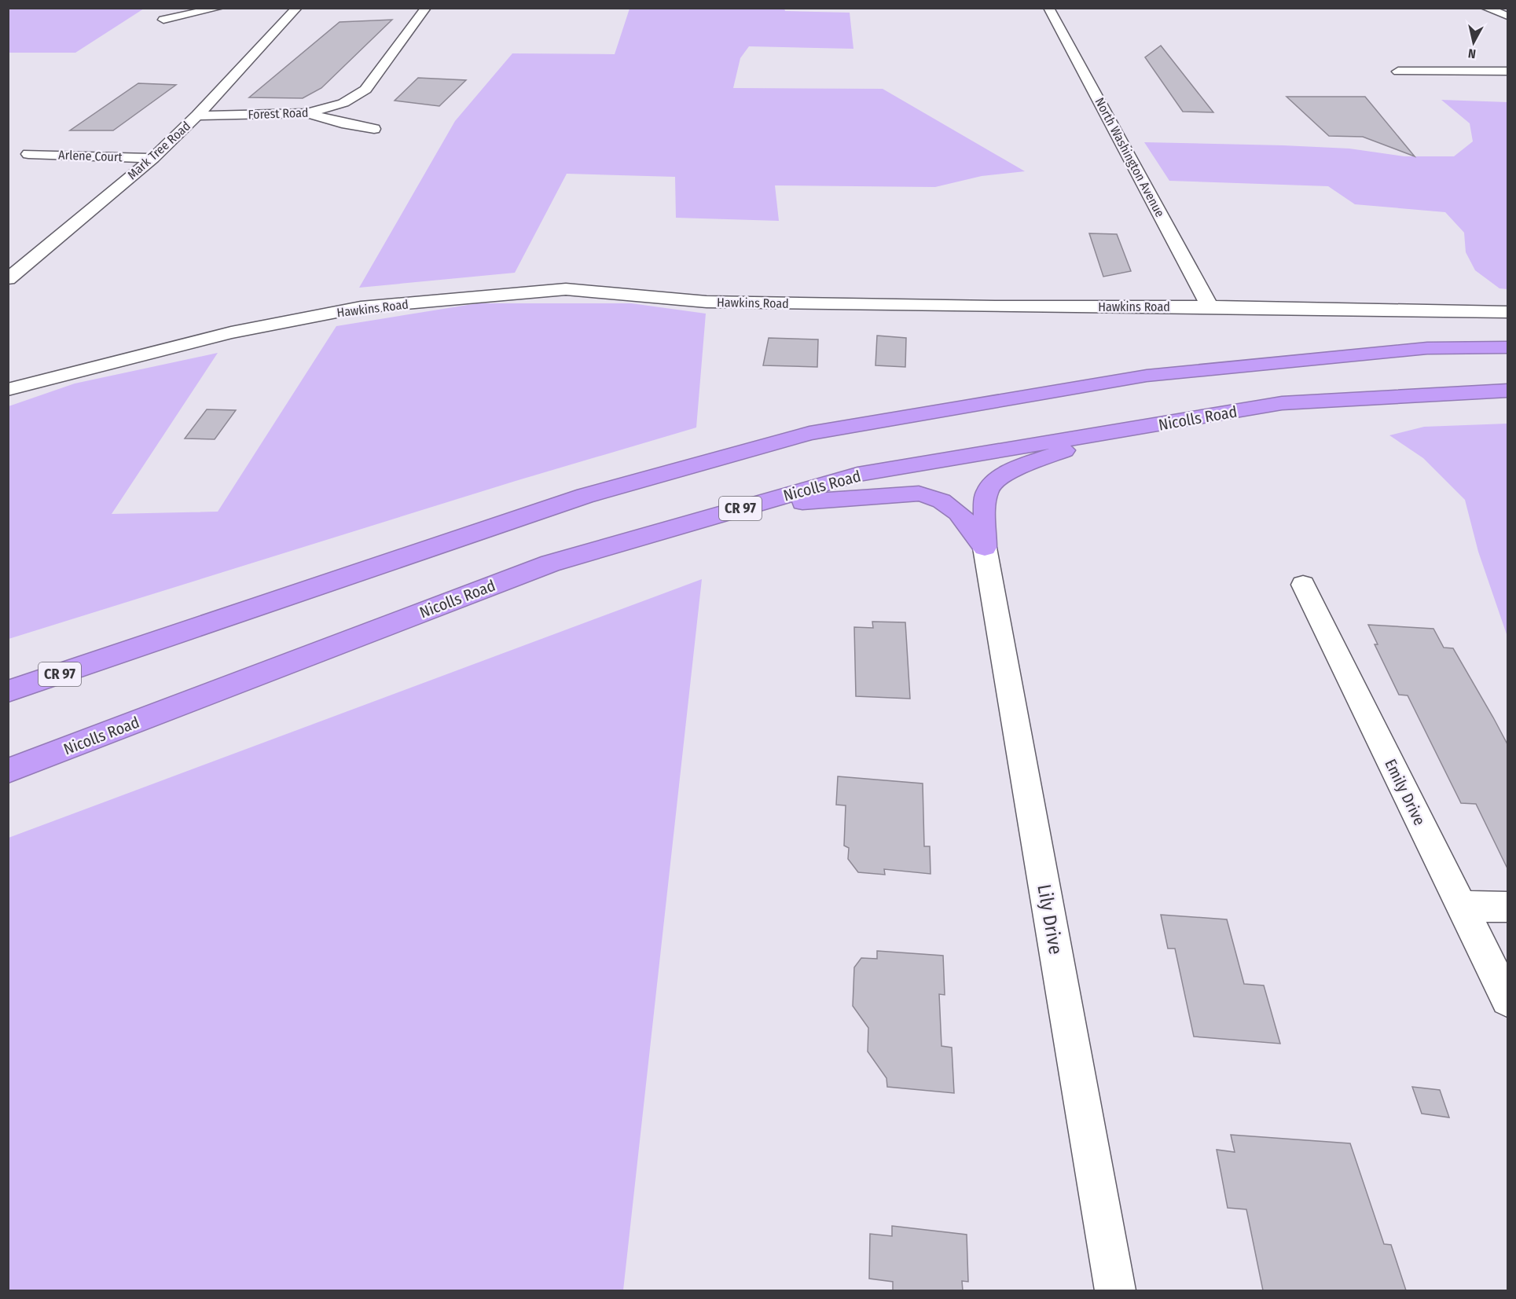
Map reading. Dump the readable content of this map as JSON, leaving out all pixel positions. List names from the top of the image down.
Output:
{
  "streets": {
    "highway": ["Nicolls Road", "CR 97"],
    "street": [
      "Forest Road",
      "Mark Tree Road",
      "Arlene Court",
      "North Washington Avenue",
      "Hawkins Road",
      "Emily Drive",
      "Lily Drive"
    ]
  },
  "crossings": [
    ["Forest Road", "Mark Tree Road"],
    ["Mark Tree Road", "Arlene Court"],
    ["North Washington Avenue", "Hawkins Road"]
  ],
  "north": "bottom"
}
